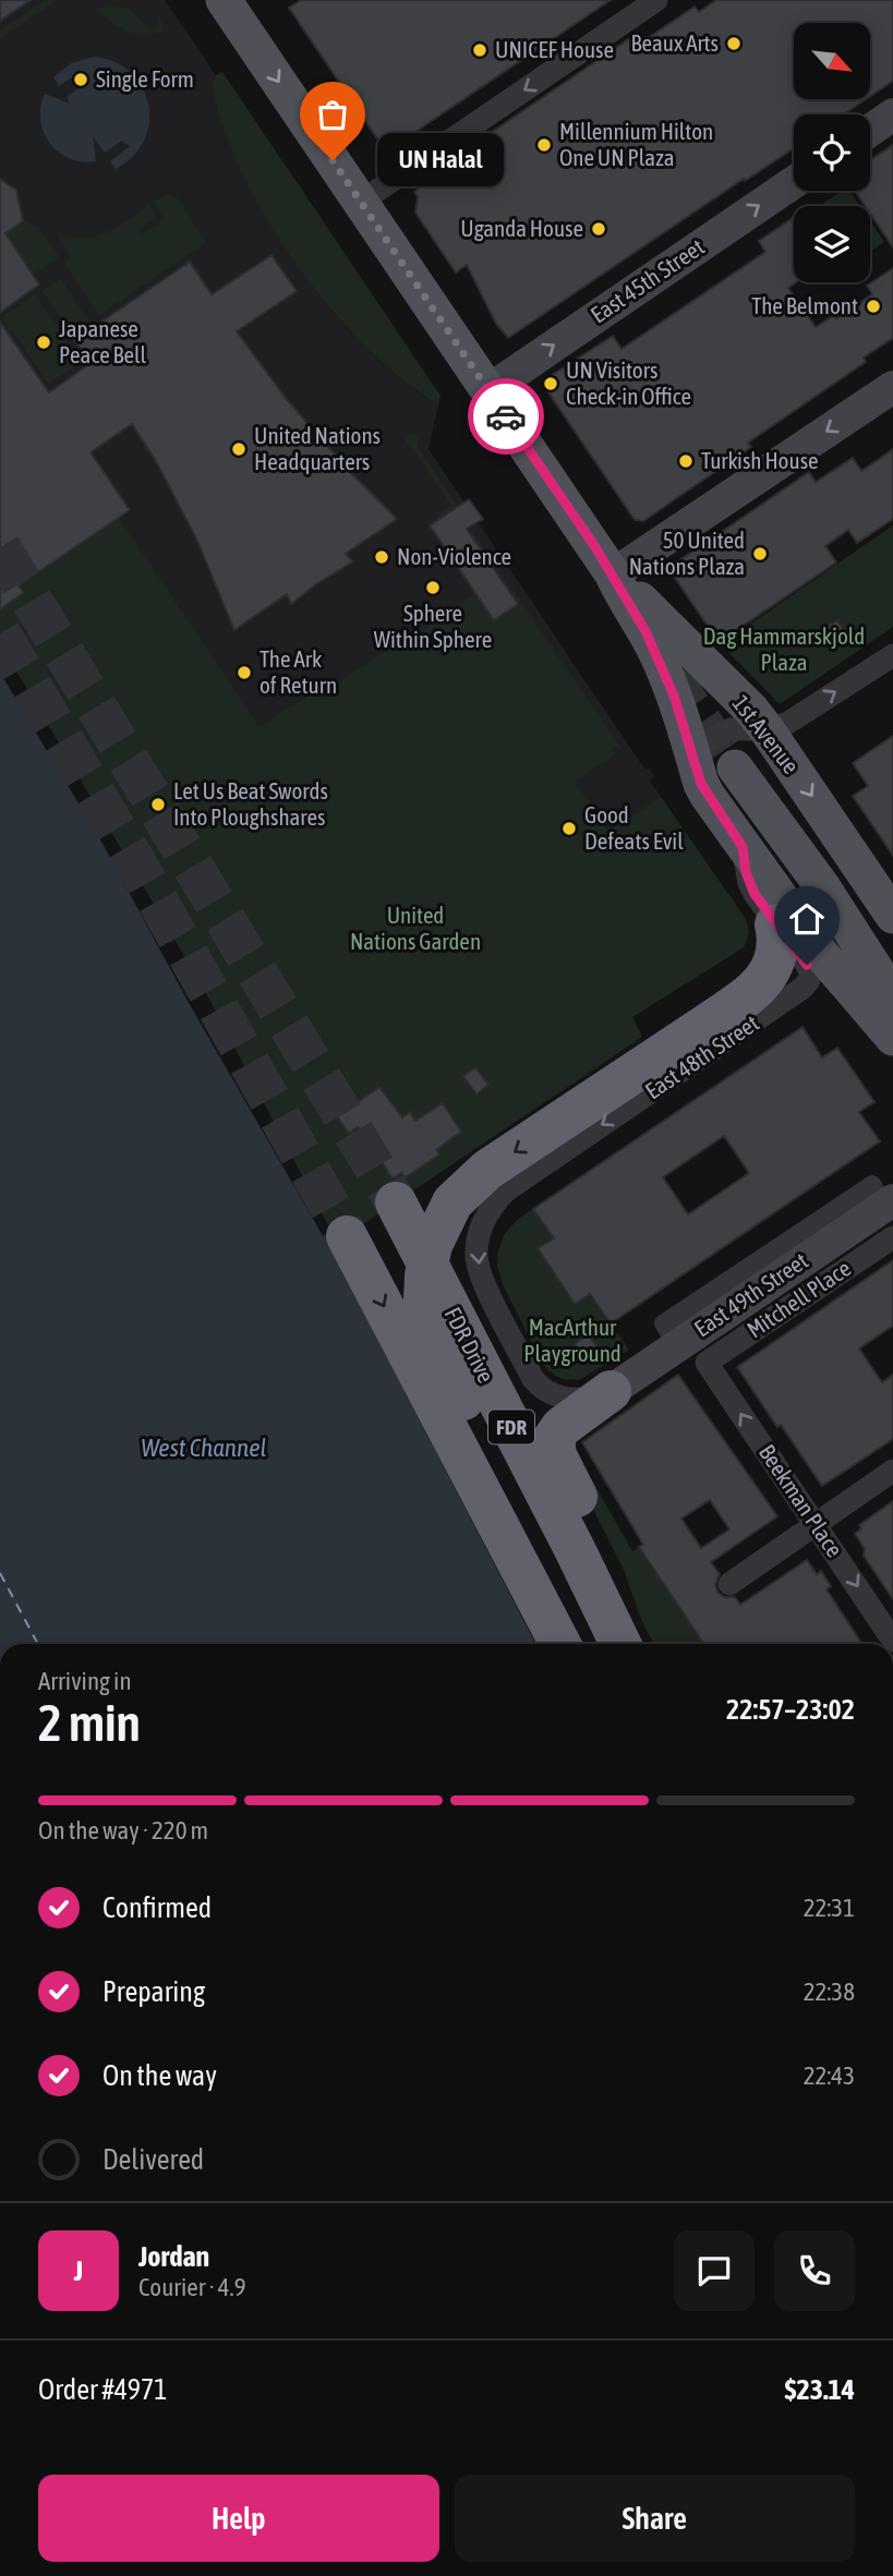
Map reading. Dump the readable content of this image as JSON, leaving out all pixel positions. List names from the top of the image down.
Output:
{
  "streets": {
    "highway": ["FDR Drive", "FDR"],
    "main road": ["East 45th Street", "1st Avenue", "East 49th Street"],
    "street": ["East 48th Street", "Mitchell Place", "Beekman Place"]
  },
  "crossings": [
    ["East 45th Street", "1st Avenue"],
    ["1st Avenue", "East 48th Street"],
    ["East 48th Street", "East 49th Street"],
    ["Mitchell Place", "Beekman Place"]
  ],
  "water": ["West Channel"],
  "parks": ["Dag Hammarskjold Plaza", "United Nations Garden", "MacArthur Playground"],
  "places": [
    "Beaux Arts",
    "UNICEF House",
    "Single Form",
    "Millennium Hilton One UN Plaza",
    "UN Halal",
    "Uganda House",
    "The Belmont",
    "Japanese Peace Bell",
    "UN Visitors Check-in Office",
    "United Nations Headquarters",
    "Turkish House",
    "50 United Nations Plaza",
    "Non-Violence",
    "Sphere Within Sphere",
    "The Ark of Return",
    "Let Us Beat Swords Into Ploughshares",
    "Good Defeats Evil"
  ],
  "north": "bottom right",
  "page": {
    "bubble": "UN Halal",
    "heading": ["2 min", "Arriving in", "22:57–23:02"],
    "panel": [
      "Jordan",
      "Courier · 4.9",
      "Order #4971",
      "$23.14"
    ],
    "bar": "On the way · 220 m",
    "list": [
      ["Confirmed", "22:31"],
      ["Preparing", "22:38"],
      ["On the way", "22:43"],
      "Delivered"
    ],
    "round": "J",
    "buttons": ["Help", "Share"]
  }
}
